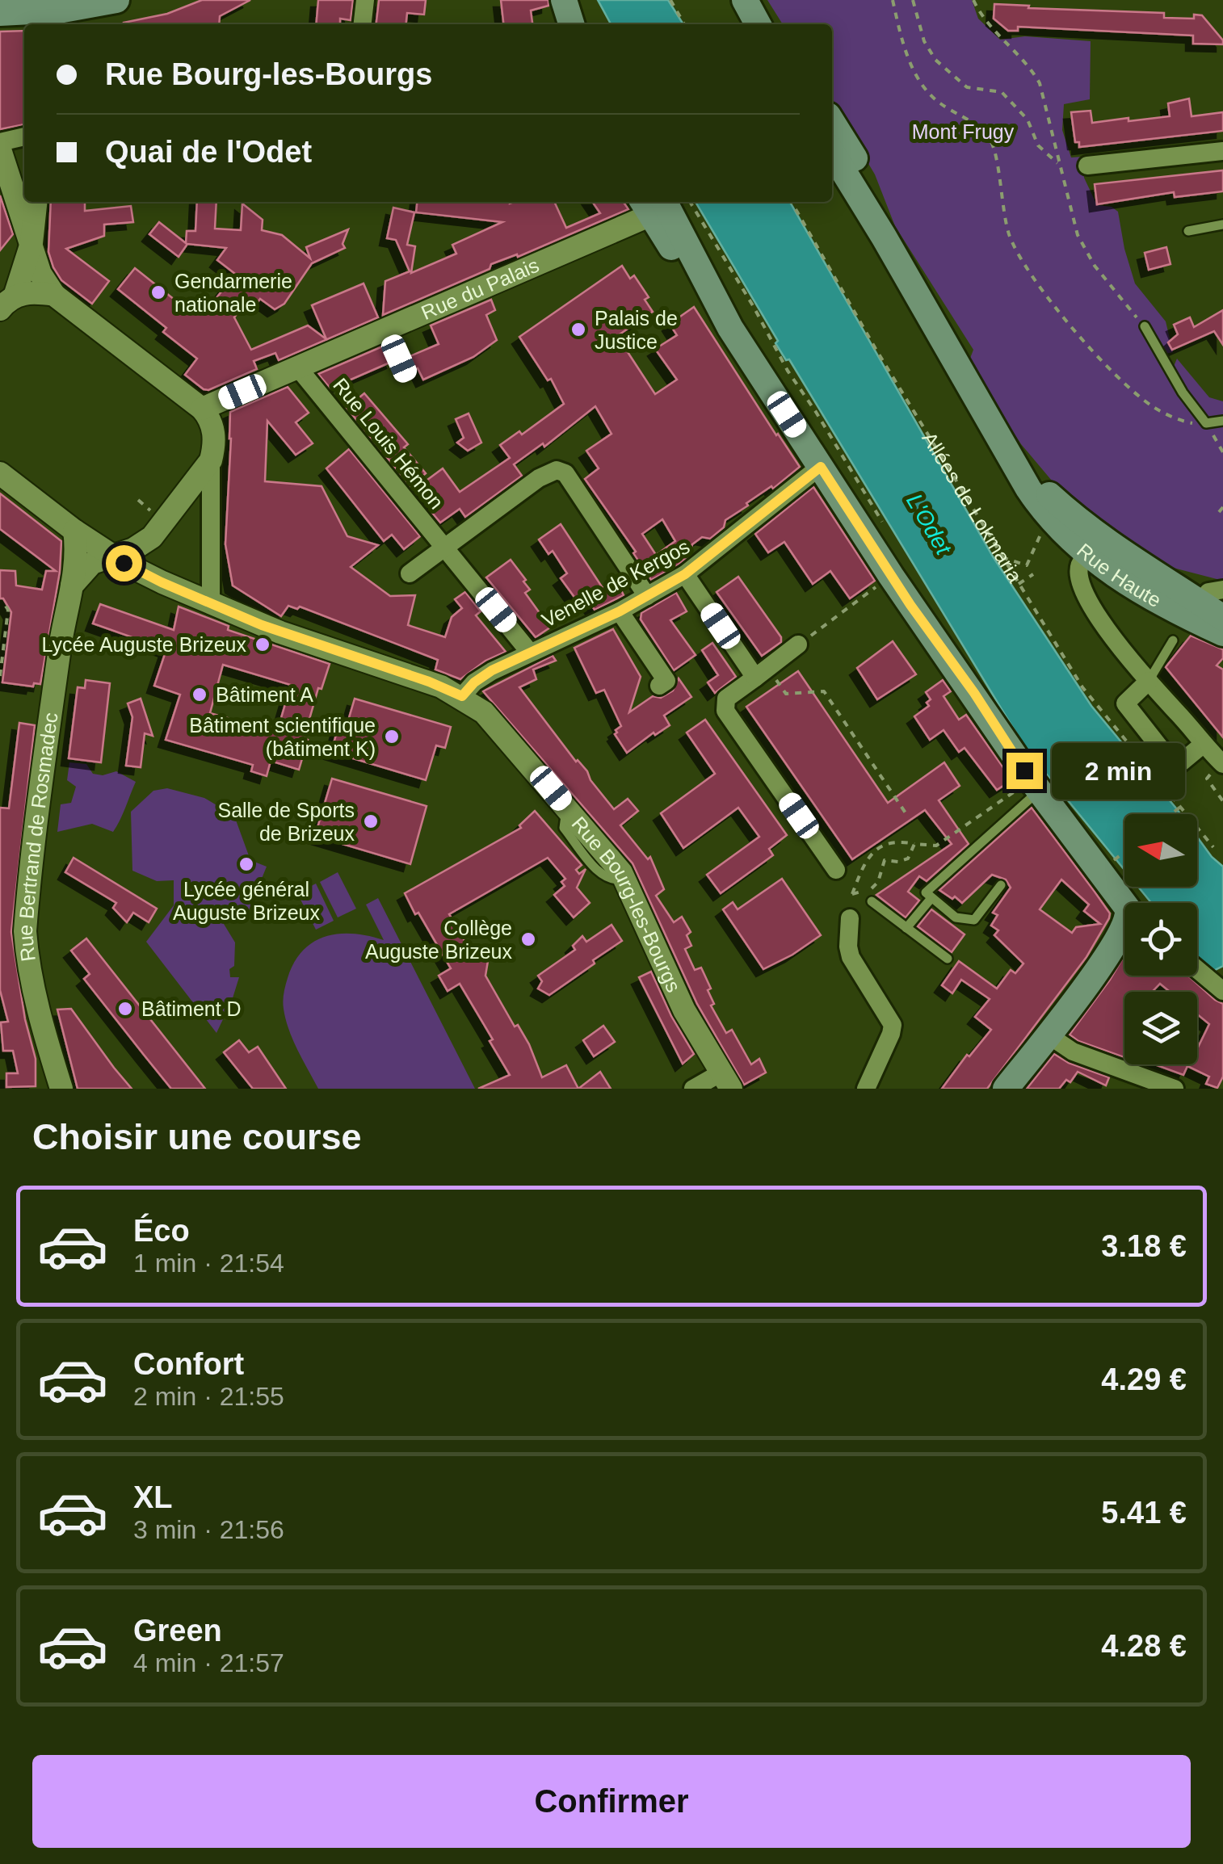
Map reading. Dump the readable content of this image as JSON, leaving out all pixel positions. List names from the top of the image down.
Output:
{
  "streets": {
    "main road": ["Rue Haute"],
    "street": [
      "Rue du Palais",
      "Rue Louis Hémon",
      "Venelle de Kergos",
      "Rue Bertrand de Rosmadec",
      "Rue Bourg-les-Bourgs"
    ],
    "path": ["Allées de Lokmaria"]
  },
  "crossings": [
    ["Rue du Palais", "Rue Louis Hémon"],
    ["Rue Louis Hémon", "Venelle de Kergos"],
    ["Venelle de Kergos", "Rue Bourg-les-Bourgs"],
    ["Rue Bertrand de Rosmadec", "Rue Bourg-les-Bourgs"]
  ],
  "water": ["L'Odet"],
  "parks": ["Mont Frugy"],
  "places": [
    "Gendarmerie nationale",
    "Palais de Justice",
    "Lycée Auguste Brizeux",
    "Bâtiment A",
    "Bâtiment scientifique (bâtiment K)",
    "Salle de Sports de Brizeux",
    "Lycée général Auguste Brizeux",
    "Collège Auguste Brizeux",
    "Bâtiment D"
  ],
  "north": "left",
  "page": {
    "banner": ["Rue Bourg-les-Bourgs", "Quai de l'Odet"],
    "bubble": "2 min",
    "heading": "Choisir une course",
    "list": [
      {
        "name": "Éco",
        "note": "1 min · 21:54",
        "value": "3.18 €"
      },
      {
        "name": "Confort",
        "note": "2 min · 21:55",
        "value": "4.29 €"
      },
      {
        "name": "XL",
        "note": "3 min · 21:56",
        "value": "5.41 €"
      },
      {
        "name": "Green",
        "note": "4 min · 21:57",
        "value": "4.28 €"
      }
    ],
    "buttons": "Confirmer"
  }
}
